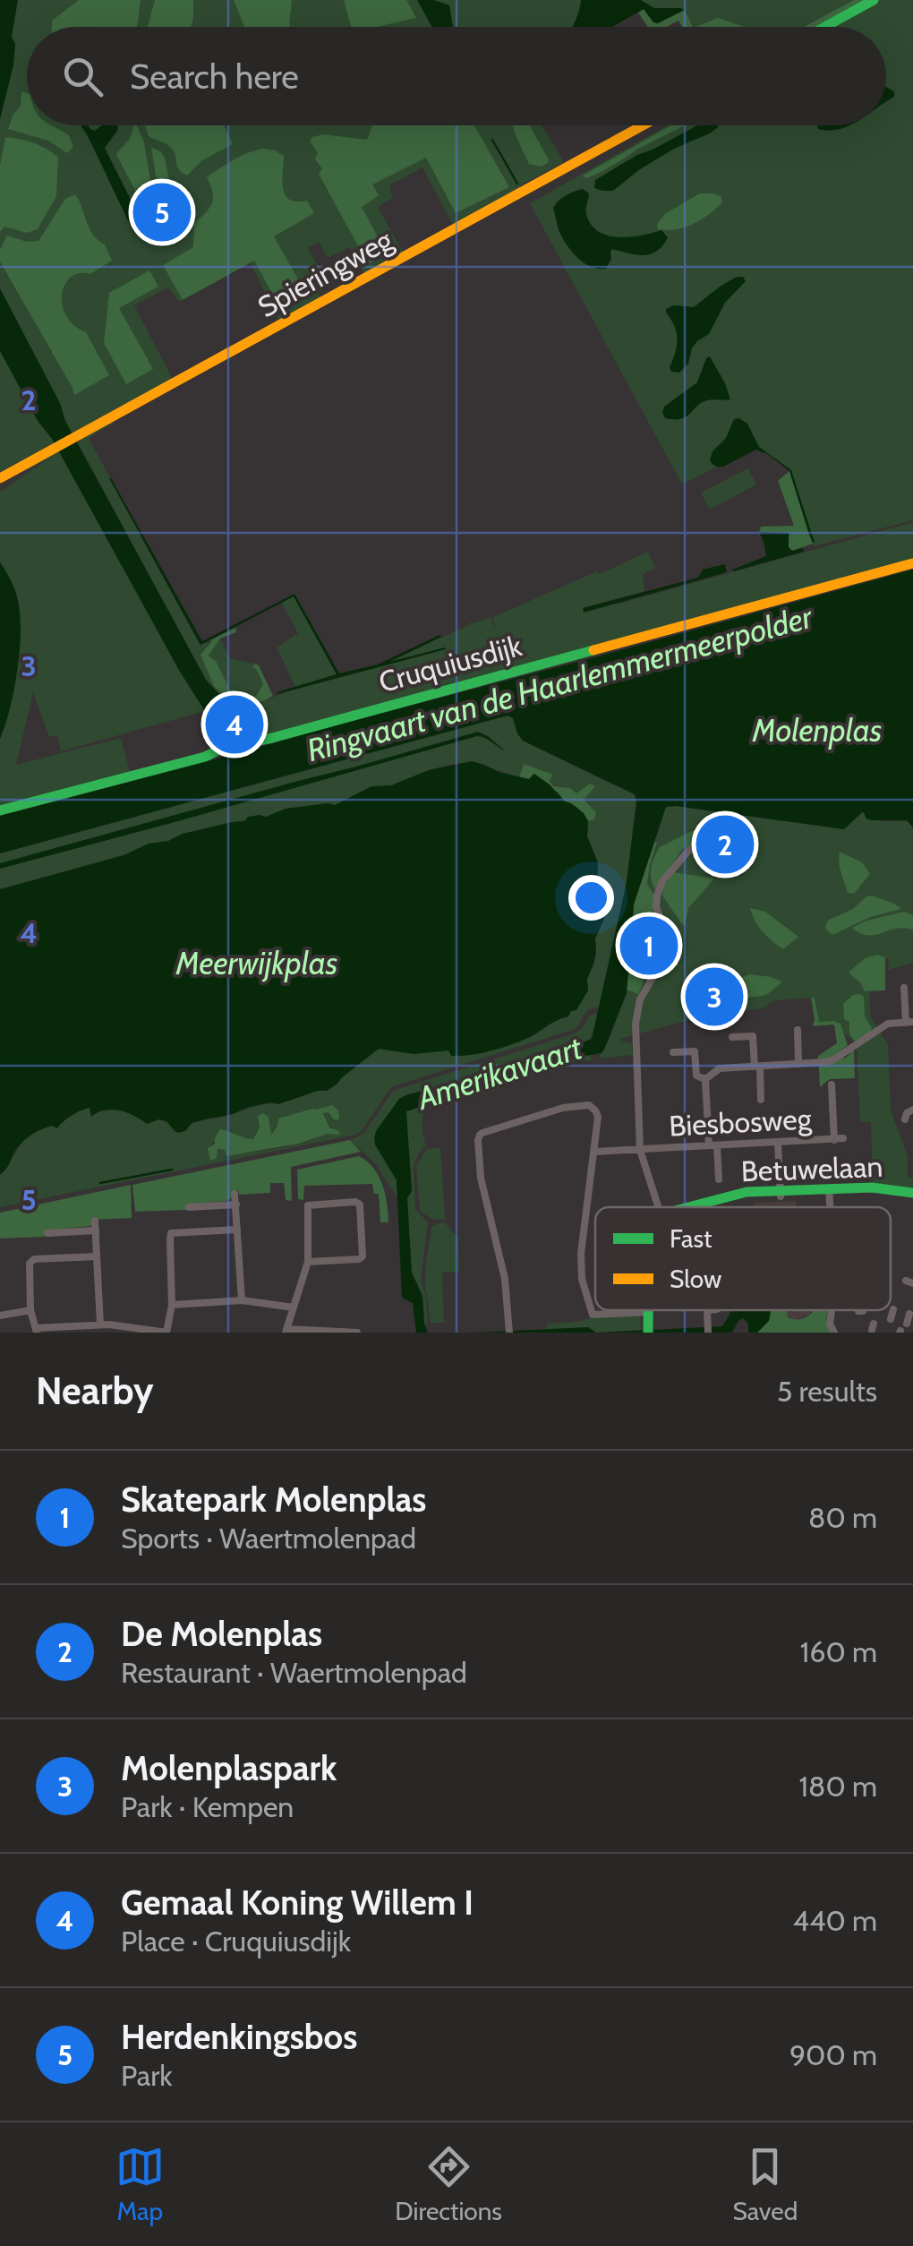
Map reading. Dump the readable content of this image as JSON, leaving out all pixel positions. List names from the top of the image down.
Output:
{
  "streets": {
    "street": [
      "Spieringweg",
      "Cruquiusdijk",
      "Biesbosweg",
      "Betuwelaan"
    ]
  },
  "water": [
    "Ringvaart van de Haarlemmermeerpolder",
    "Molenplas",
    "Meerwijkplas",
    "Amerikavaart"
  ],
  "legend": ["Fast", "Slow"],
  "page": {
    "search": "Search here",
    "pins": [
      "5",
      "4",
      "2",
      "1",
      "3"
    ],
    "heading": ["Nearby", "5 results"],
    "list": [
      {
        "mark": "1",
        "name": "Skatepark Molenplas",
        "note": "Sports · Waertmolenpad",
        "value": "80 m"
      },
      {
        "mark": "2",
        "name": "De Molenplas",
        "note": "Restaurant · Waertmolenpad",
        "value": "160 m"
      },
      {
        "mark": "3",
        "name": "Molenplaspark",
        "note": "Park · Kempen",
        "value": "180 m"
      },
      {
        "mark": "4",
        "name": "Gemaal Koning Willem I",
        "note": "Place · Cruquiusdijk",
        "value": "440 m"
      },
      {
        "mark": "5",
        "name": "Herdenkingsbos",
        "note": "Park",
        "value": "900 m"
      }
    ],
    "nav": ["Map", "Directions", "Saved"]
  },
  "grid": {
    "rows": [
      "2",
      "3",
      "4",
      "5"
    ]
  }
}
